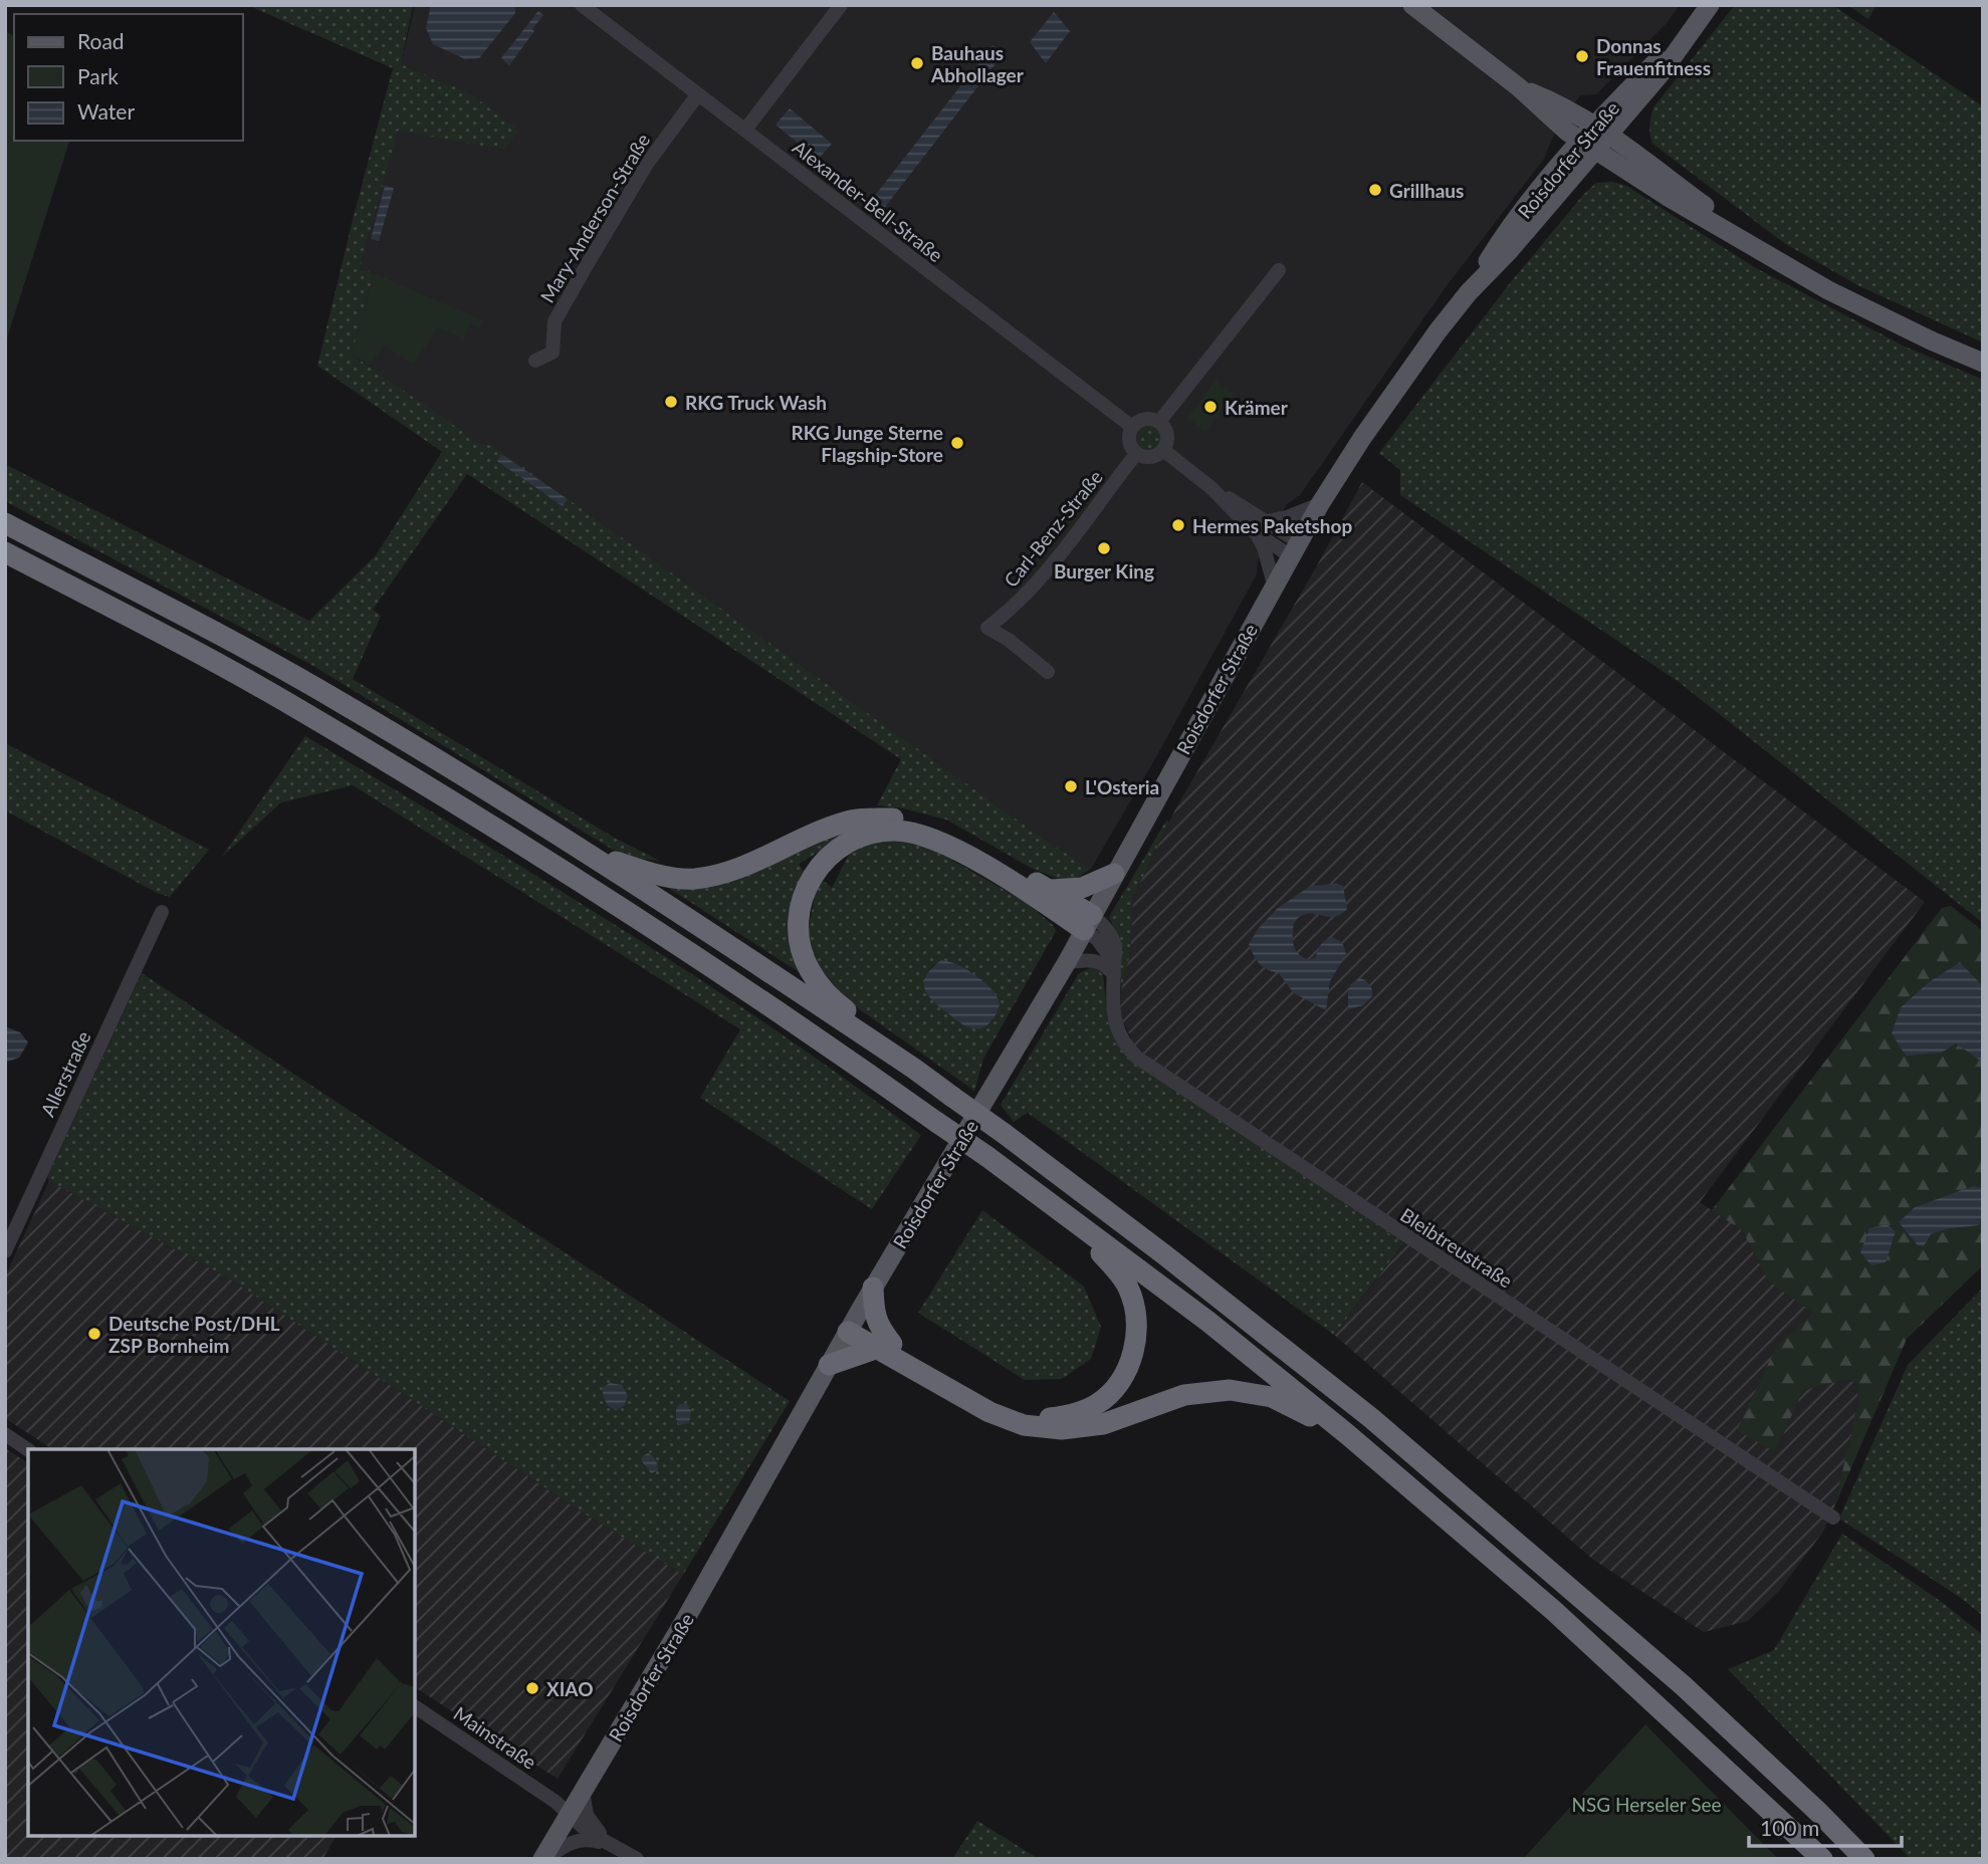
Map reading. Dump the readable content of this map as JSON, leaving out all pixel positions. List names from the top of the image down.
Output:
{
  "streets": {
    "main road": ["Roisdorfer Straße"],
    "street": [
      "Alexander-Bell-Straße",
      "Mary-Anderson-Straße",
      "Carl-Benz-Straße",
      "Allerstraße",
      "Bleibtreustraße",
      "Mainstraße"
    ]
  },
  "crossings": [
    ["Roisdorfer Straße", "Bleibtreustraße"],
    ["Roisdorfer Straße", "Mainstraße"],
    ["Alexander-Bell-Straße", "Mary-Anderson-Straße"],
    ["Alexander-Bell-Straße", "Carl-Benz-Straße"]
  ],
  "parks": ["NSG Herseler See"],
  "places": [
    "Donnas Frauenfitness",
    "Bauhaus Abhollager",
    "Grillhaus",
    "RKG Truck Wash",
    "Krämer",
    "RKG Junge Sterne Flagship-Store",
    "Hermes Paketshop",
    "Burger King",
    "L'Osteria",
    "Deutsche Post/DHL ZSP Bornheim",
    "XIAO"
  ],
  "legend": ["Road", "Park", "Water"],
  "scale_bar": "100 m"
}
